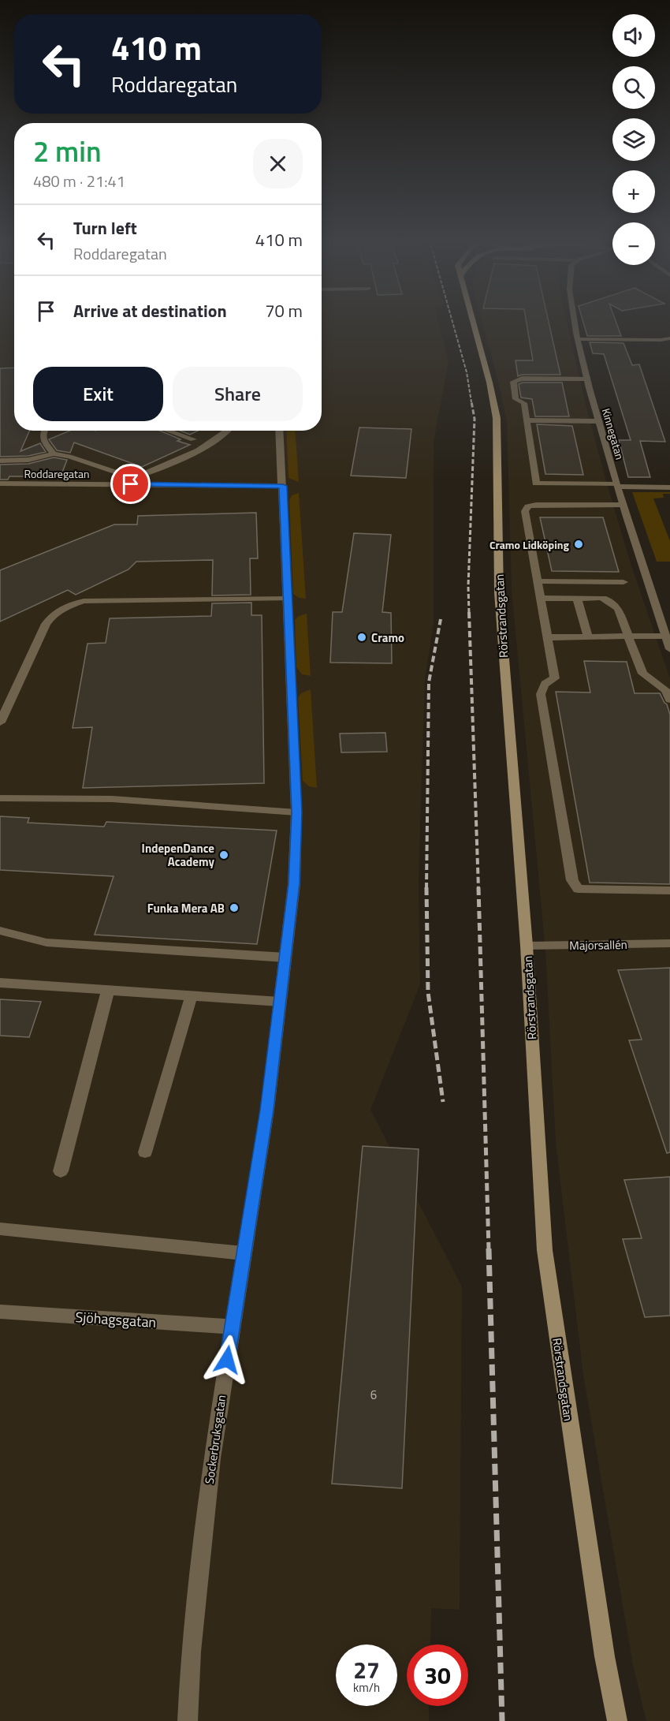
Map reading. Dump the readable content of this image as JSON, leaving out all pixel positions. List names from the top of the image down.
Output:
{
  "streets": {
    "main road": ["Rörstrandsgatan"],
    "street": [
      "Kinnegatan",
      "Roddaregatan",
      "Majorsallén",
      "Sjöhagsgatan",
      "Sockerbruksgatan"
    ]
  },
  "crossings": [
    ["Roddaregatan", "Sockerbruksgatan"],
    ["Rörstrandsgatan", "Majorsallén"],
    ["Sjöhagsgatan", "Sockerbruksgatan"]
  ],
  "places": [
    "Cramo Lidköping",
    "Cramo",
    "IndepenDance Academy",
    "Funka Mera AB"
  ],
  "house_numbers": ["6"],
  "page": {
    "map_buttons": ["+", "−"],
    "turn": ["410 m", "Roddaregatan"],
    "heading": ["2 min", "480 m · 21:41"],
    "list": [
      {
        "name": "Turn left",
        "note": "Roddaregatan",
        "value": "410 m"
      },
      {
        "name": "Arrive at destination",
        "value": "70 m"
      }
    ],
    "buttons": ["Exit", "Share"],
    "speed": "27 km/h",
    "limit": "30"
  }
}
